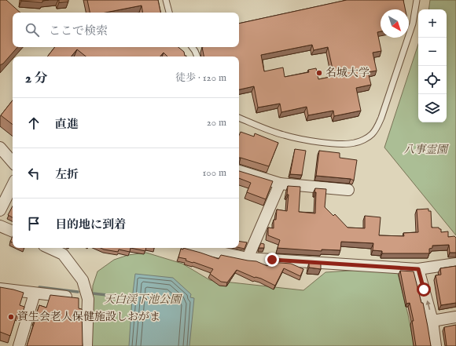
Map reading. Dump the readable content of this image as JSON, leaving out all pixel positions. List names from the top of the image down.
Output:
{
  "parks": ["八事霊園", "天白渓下池公園"],
  "places": ["名城大学", "資生会老人保健施設しおがま"],
  "north": "bottom right",
  "page": {
    "map_buttons": ["+", "−"],
    "search": "ここで検索",
    "heading": ["2 分", "徒歩 · 120 m"],
    "list": [
      ["直進", "20 m"],
      ["左折", "100 m"],
      "目的地に到着"
    ]
  }
}
